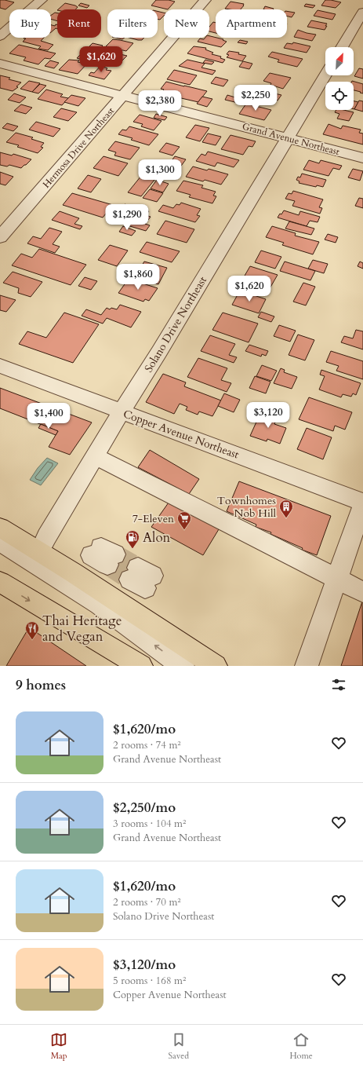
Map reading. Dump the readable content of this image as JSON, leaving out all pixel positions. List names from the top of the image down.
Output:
{
  "streets": {
    "street": [
      "Grand Avenue Northeast",
      "Hermosa Drive Northeast",
      "Solano Drive Northeast",
      "Copper Avenue Northeast"
    ]
  },
  "crossings": [
    ["Grand Avenue Northeast", "Hermosa Drive Northeast"],
    ["Grand Avenue Northeast", "Solano Drive Northeast"],
    ["Solano Drive Northeast", "Copper Avenue Northeast"]
  ],
  "places": {
    "building": ["Townhomes Nob Hill"],
    "supermarket": ["7-Eleven"],
    "fuel station": ["Alon"],
    "restaurant": ["Thai Heritage and Vegan"]
  },
  "north": "top right",
  "page": {
    "chip": [
      "Buy",
      "Rent",
      "Filters",
      "New",
      "Apartment"
    ],
    "price": [
      "$1,620",
      "$2,250",
      "$2,380",
      "$1,300",
      "$1,290",
      "$1,860",
      "$1,620",
      "$3,120",
      "$1,400"
    ],
    "heading": "9 homes",
    "list": [
      {
        "name": "$1,620/mo",
        "note": "2 rooms · 74 m² · Grand Avenue Northeast"
      },
      {
        "name": "$2,250/mo",
        "note": "3 rooms · 104 m² · Grand Avenue Northeast"
      },
      {
        "name": "$1,620/mo",
        "note": "2 rooms · 70 m² · Solano Drive Northeast"
      },
      {
        "name": "$3,120/mo",
        "note": "5 rooms · 168 m² · Copper Avenue Northeast"
      }
    ],
    "tabs": ["Map", "Saved", "Home"]
  }
}
